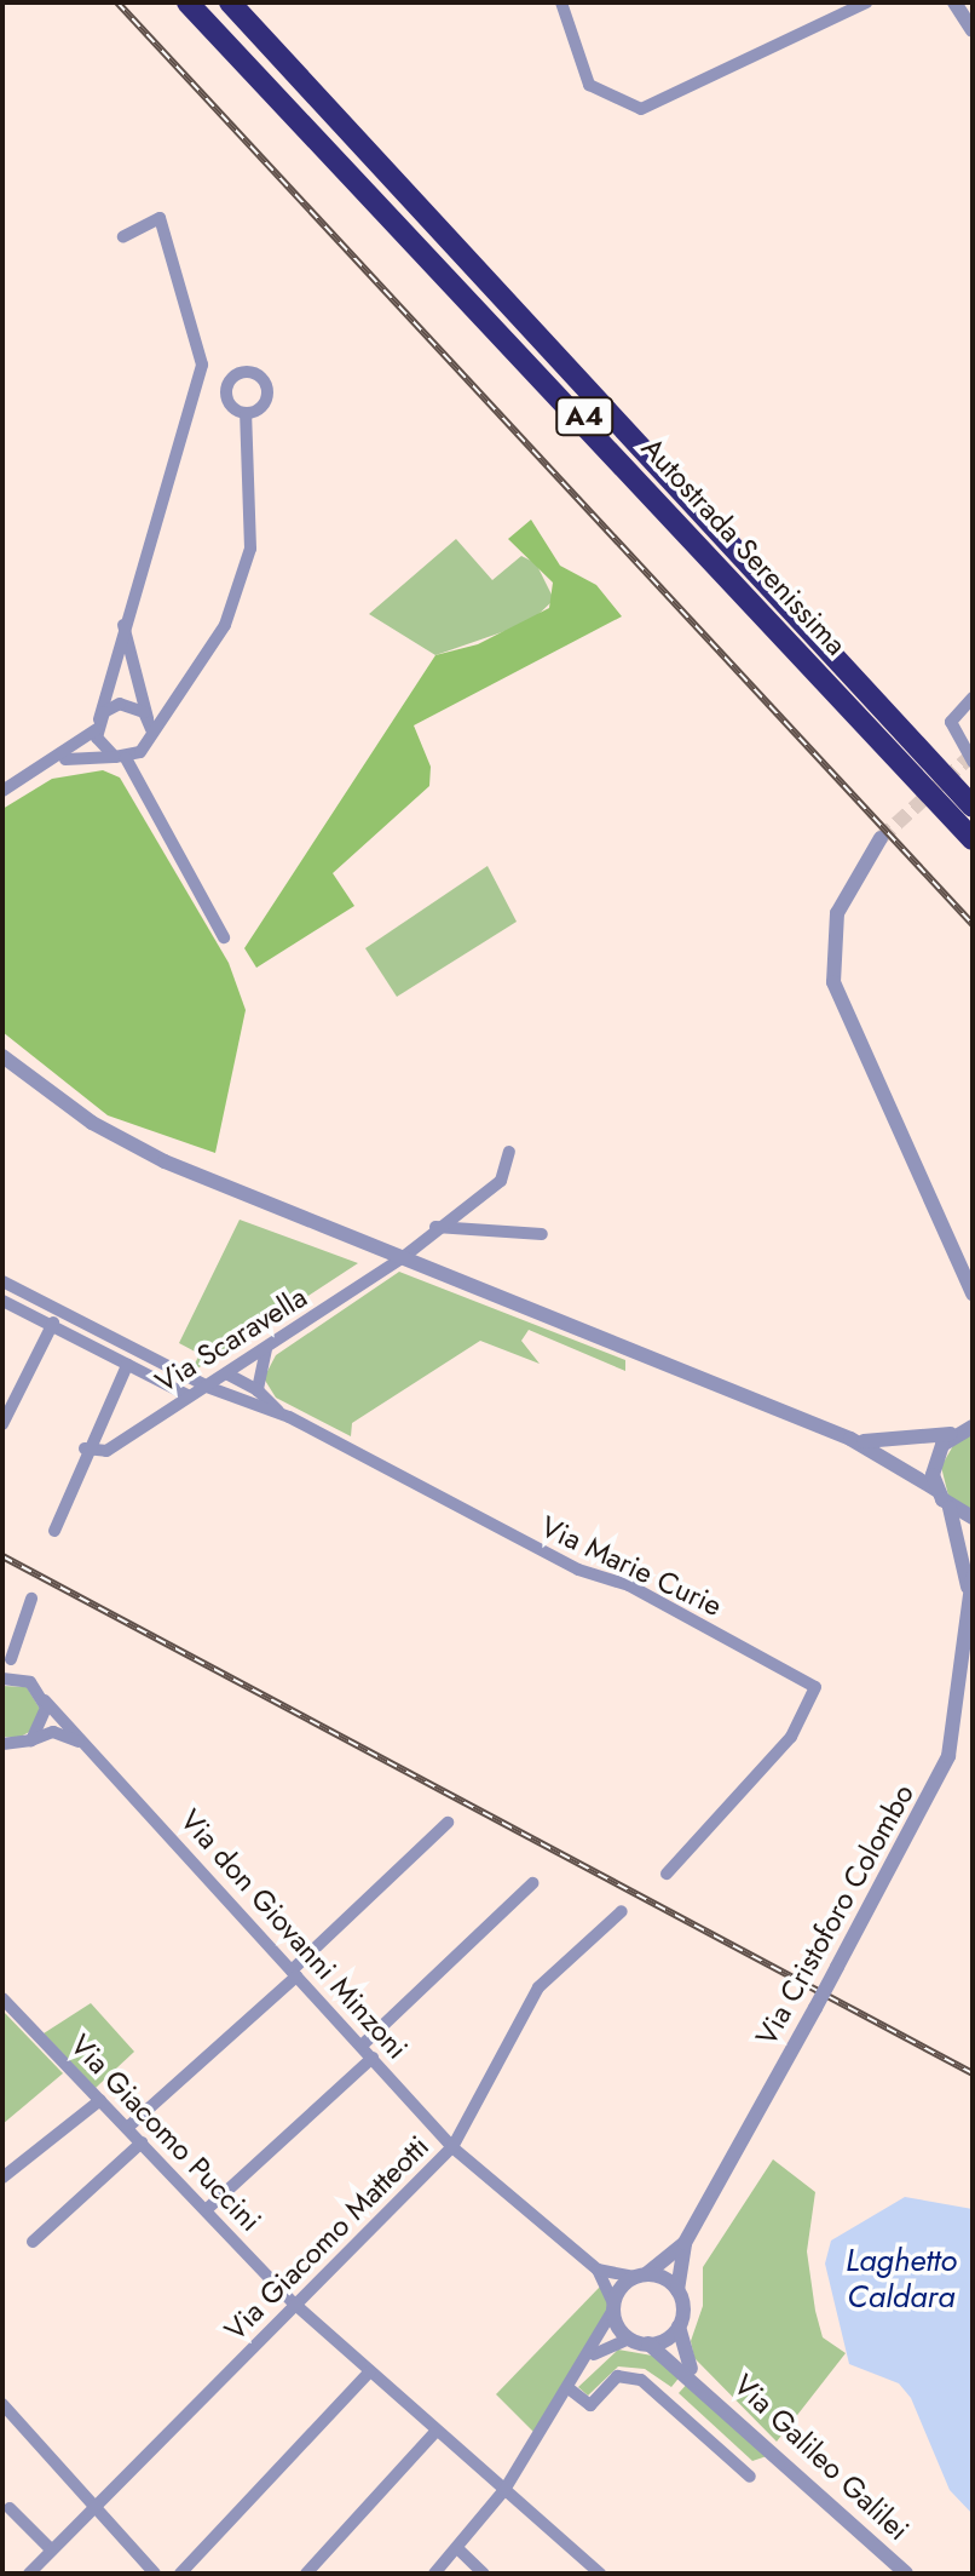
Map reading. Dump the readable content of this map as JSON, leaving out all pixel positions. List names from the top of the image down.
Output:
{
  "streets": {
    "highway": ["A4", "Autostrada Serenissima"],
    "street": [
      "Via Scaravella",
      "Via Marie Curie",
      "Via Cristoforo Colombo",
      "Via don Giovanni Minzoni",
      "Via Giacomo Puccini",
      "Via Giacomo Matteotti",
      "Via Galileo Galilei"
    ]
  },
  "crossings": [
    ["Via Scaravella", "Via Marie Curie"],
    ["Via Cristoforo Colombo", "Via Galileo Galilei"],
    ["Via don Giovanni Minzoni", "Via Giacomo Matteotti"],
    ["Via Giacomo Puccini", "Via Giacomo Matteotti"]
  ],
  "water": ["Laghetto Caldara"]
}
